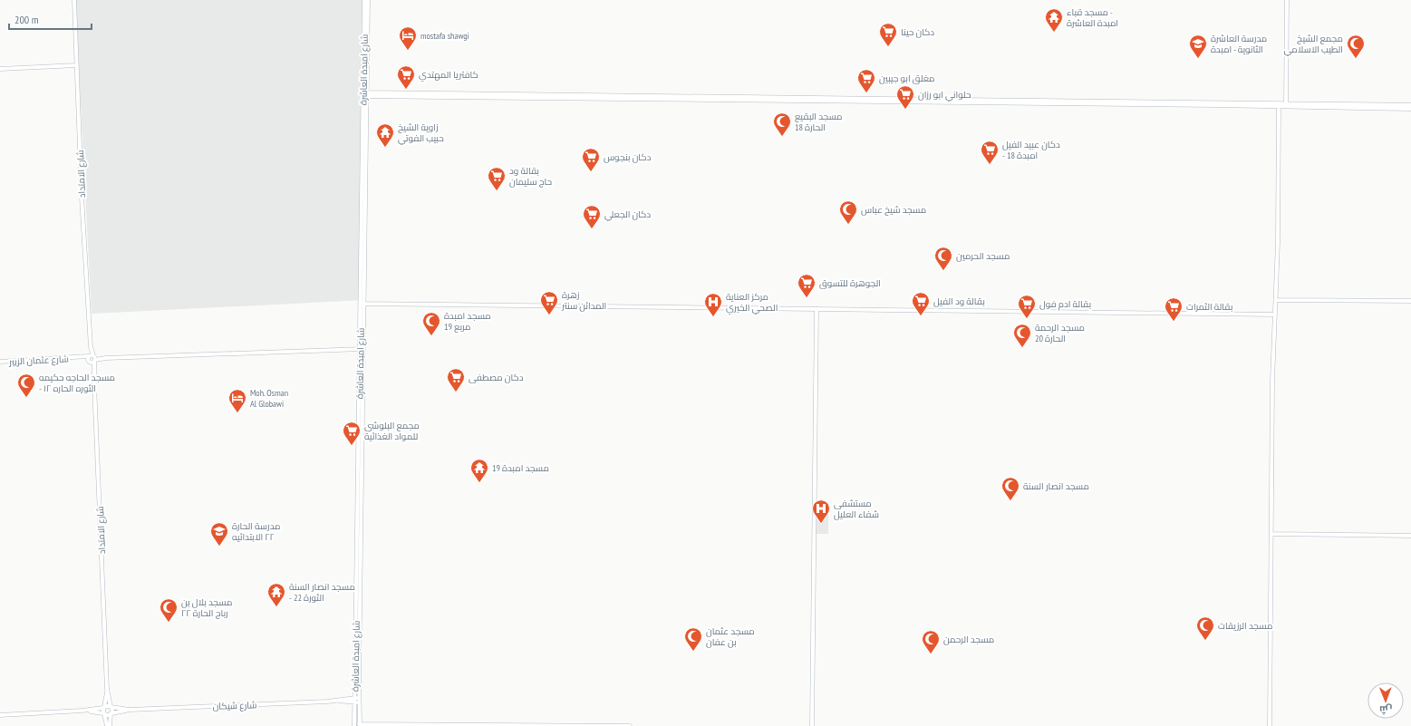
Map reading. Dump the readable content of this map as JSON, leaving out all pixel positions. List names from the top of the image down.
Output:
{
  "streets": {
    "street": [
      "شارع امبدة العاشرة",
      "شارع الامتداد",
      "شارع عثمان الزبير",
      "شارع شيكان"
    ]
  },
  "crossings": [
    ["شارع امبدة العاشرة", "شارع عثمان الزبير"],
    ["شارع امبدة العاشرة", "شارع شيكان"],
    ["شارع الامتداد", "شارع عثمان الزبير"],
    ["شارع الامتداد", "شارع شيكان"]
  ],
  "places": {
    "temple": [
      "مسجد قباء - امبدة العاشرة",
      "زاوية الشيخ حبيب الفوتي",
      "مسجد امبدة 19",
      "مسجد انصار السنة - الثورة 22"
    ],
    "supermarket": [
      "دكان حينا",
      "كافتريا المهتدي",
      "مغلق ابو جيبين",
      "حلواني ابو رزان",
      "دكان عبيد الفيل - امبدة 18",
      "دكان بنجوس",
      "بقالة ود حاج سليمان",
      "دكان الجعلي",
      "الجوهرة للتسوق",
      "زهرة المدائن سنتر",
      "بقالة ود الفيل",
      "بقالة ادم فول",
      "بقالة الثمرات",
      "دكان مصطفى",
      "مجمع البلوشي للمواد الغذائية"
    ],
    "hotel": ["mostafa shawgi", "Moh. Osman Al Globawi"],
    "school or university": ["مدرسة العاشرة الثانوية - امبدة", "مدرسة الحارة ٢٢ الابتدائيه"],
    "mosque": [
      "مجمع الشيخ الطيب الاسلامي",
      "مسجد البقيع الحارة 18",
      "مسجد شيخ عباس",
      "مسجد الحرمين",
      "مسجد امبدة مربع 19",
      "مسجد الرحمة الحارة 20",
      "مسجد الحاجه حكيمه - الثوره الحاره ١٢",
      "مسجد انصار السنة",
      "مسجد بلال بن رباح الحارة ٢٢",
      "مسجد الرزيقات",
      "مسجد عثمان بن عفان",
      "مسجد الرحمن"
    ],
    "hospital": ["مركز العناية الصحي الخيري", "مستشفى شفاء العليل"]
  },
  "scale_bar": "200 m",
  "north": "bottom"
}
